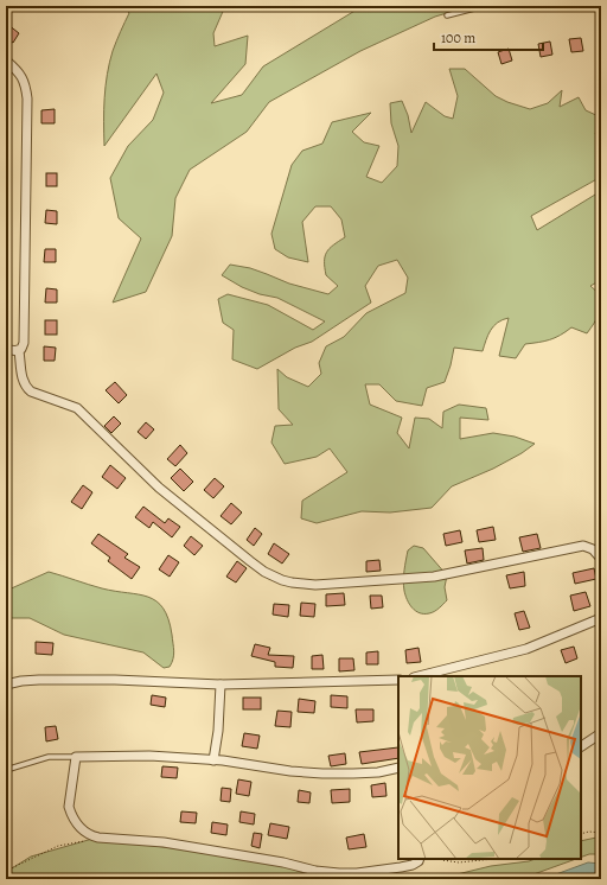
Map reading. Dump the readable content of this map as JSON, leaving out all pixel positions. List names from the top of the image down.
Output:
{
  "scale_bar": "100 m"
}
